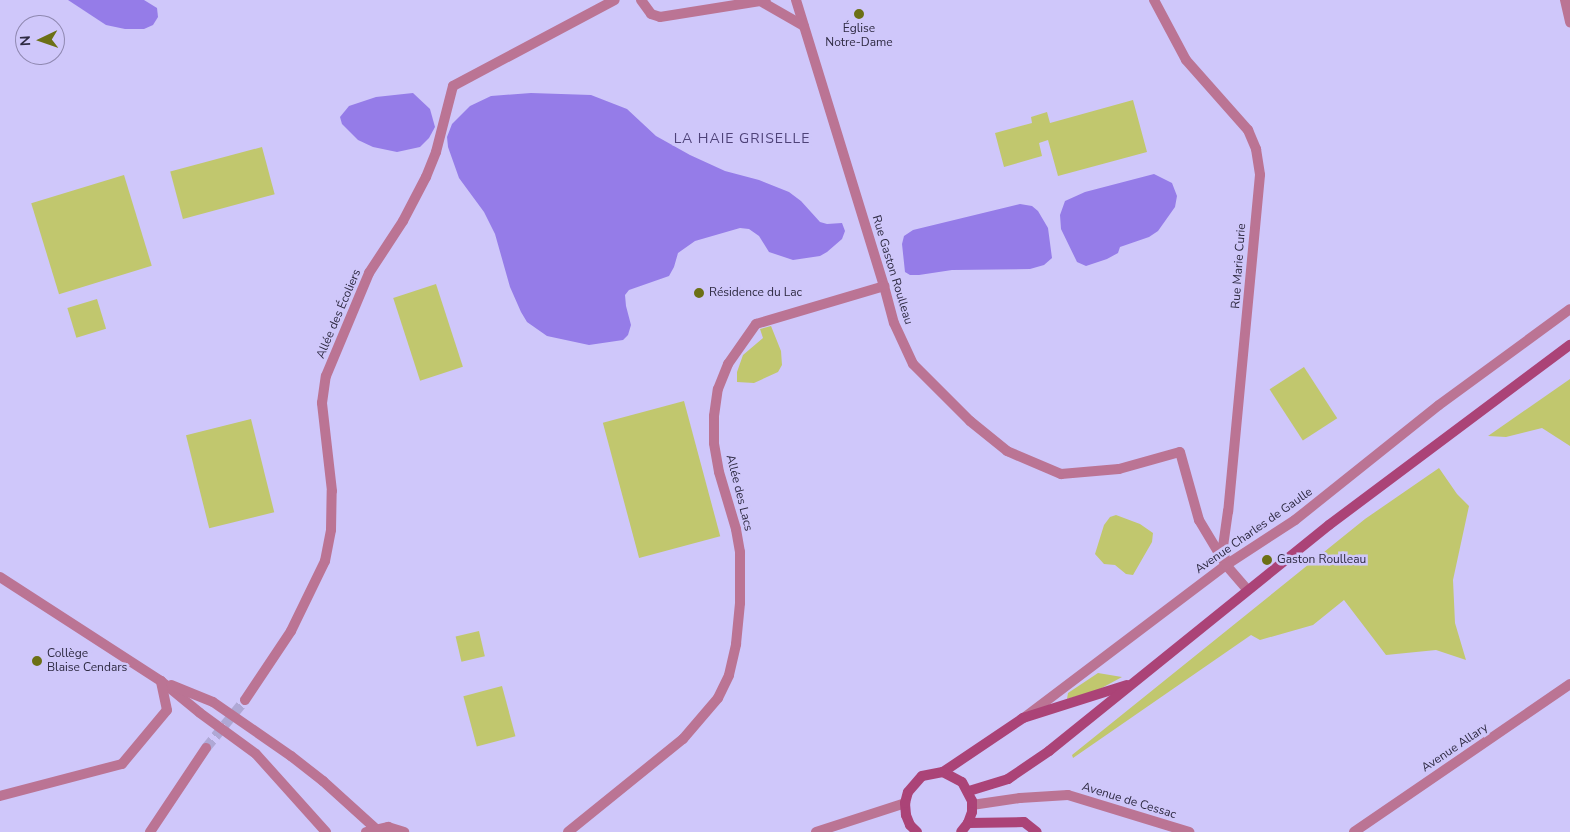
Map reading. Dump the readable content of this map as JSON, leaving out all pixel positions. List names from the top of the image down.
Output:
{
  "streets": {
    "street": [
      "Rue Marie Curie",
      "Rue Gaston Roulleau",
      "Allée des Écoliers",
      "Allée des Lacs",
      "Avenue Charles de Gaulle",
      "Avenue Allary",
      "Avenue de Cessac"
    ]
  },
  "crossings": [
    ["Rue Marie Curie", "Rue Gaston Roulleau"],
    ["Rue Marie Curie", "Avenue Charles de Gaulle"],
    ["Rue Gaston Roulleau", "Allée des Lacs"],
    ["Rue Gaston Roulleau", "Avenue Charles de Gaulle"]
  ],
  "districts": ["LA HAIE GRISELLE"],
  "places": [
    "Église Notre-Dame",
    "Résidence du Lac",
    "Gaston Roulleau",
    "Collège Blaise Cendars"
  ],
  "north": "left"
}
